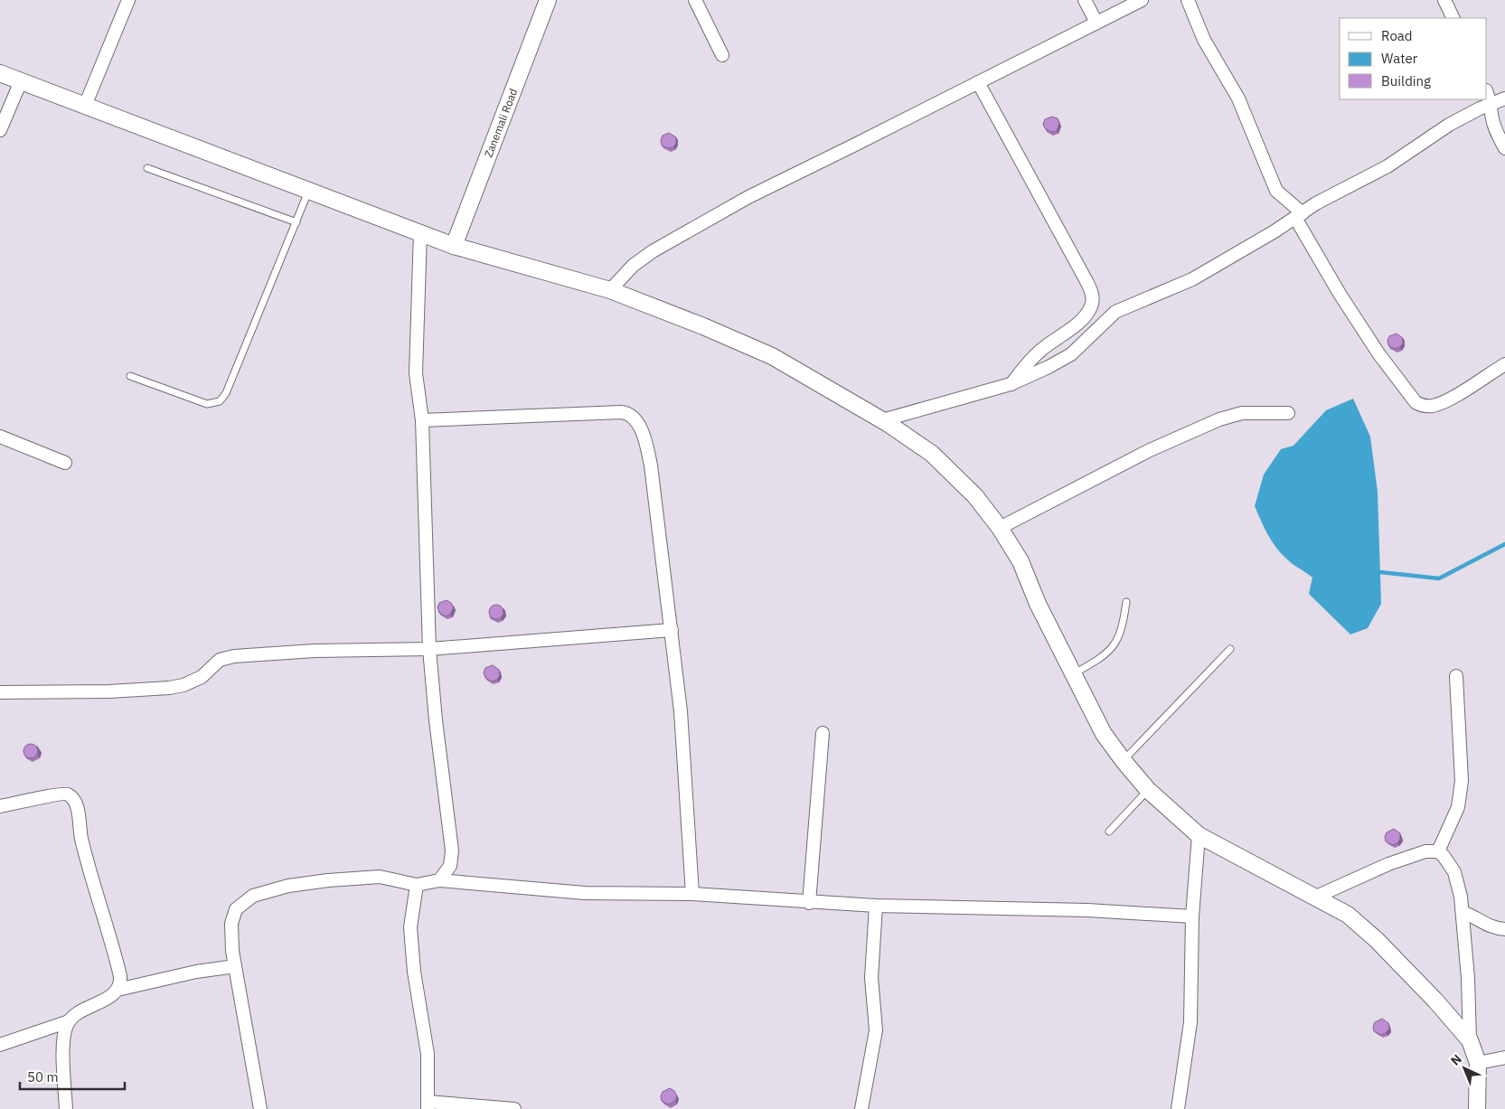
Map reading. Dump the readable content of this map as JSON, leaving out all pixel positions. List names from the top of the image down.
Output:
{
  "streets": {
    "street": ["Zanemali Road"]
  },
  "legend": ["Road", "Water", "Building"],
  "scale_bar": "50 m",
  "north": "top left"
}
